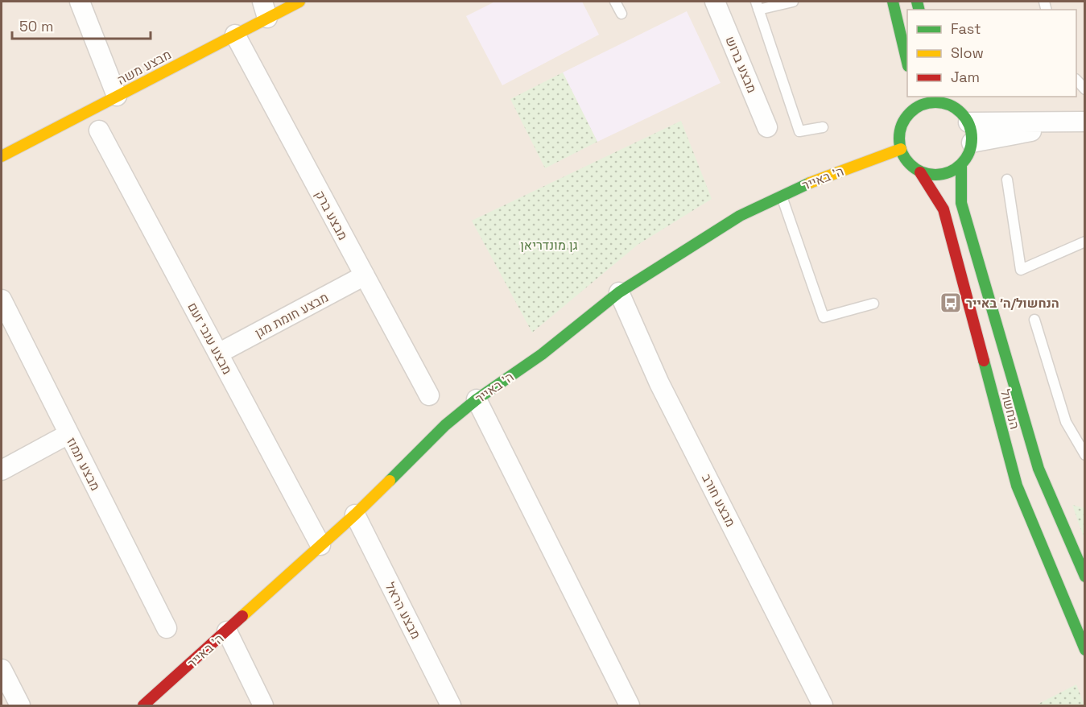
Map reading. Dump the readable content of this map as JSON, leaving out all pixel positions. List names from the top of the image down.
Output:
{
  "streets": {
    "street": [
      "מבצע ברוש",
      "מבצע משה",
      "ה' באייר",
      "מבצע ברק",
      "מבצע חומת מגן",
      "מבצע ענבי זעם",
      "הנחשול",
      "מבצע תמוז",
      "מבצע חורב",
      "מבצע הראל"
    ]
  },
  "crossings": [
    ["מבצע משה", "מבצע ברק"],
    ["ה' באייר", "מבצע ענבי זעם"],
    ["ה' באייר", "הנחשול"],
    ["ה' באייר", "מבצע חורב"],
    ["ה' באייר", "מבצע הראל"],
    ["מבצע ברק", "מבצע חומת מגן"],
    ["מבצע חומת מגן", "מבצע ענבי זעם"]
  ],
  "parks": ["גן מונדריאן"],
  "places": {
    "bus stop": ["הנחשול/ה׳ באייר"]
  },
  "legend": ["Fast", "Slow", "Jam"],
  "scale_bar": "50 m"
}
